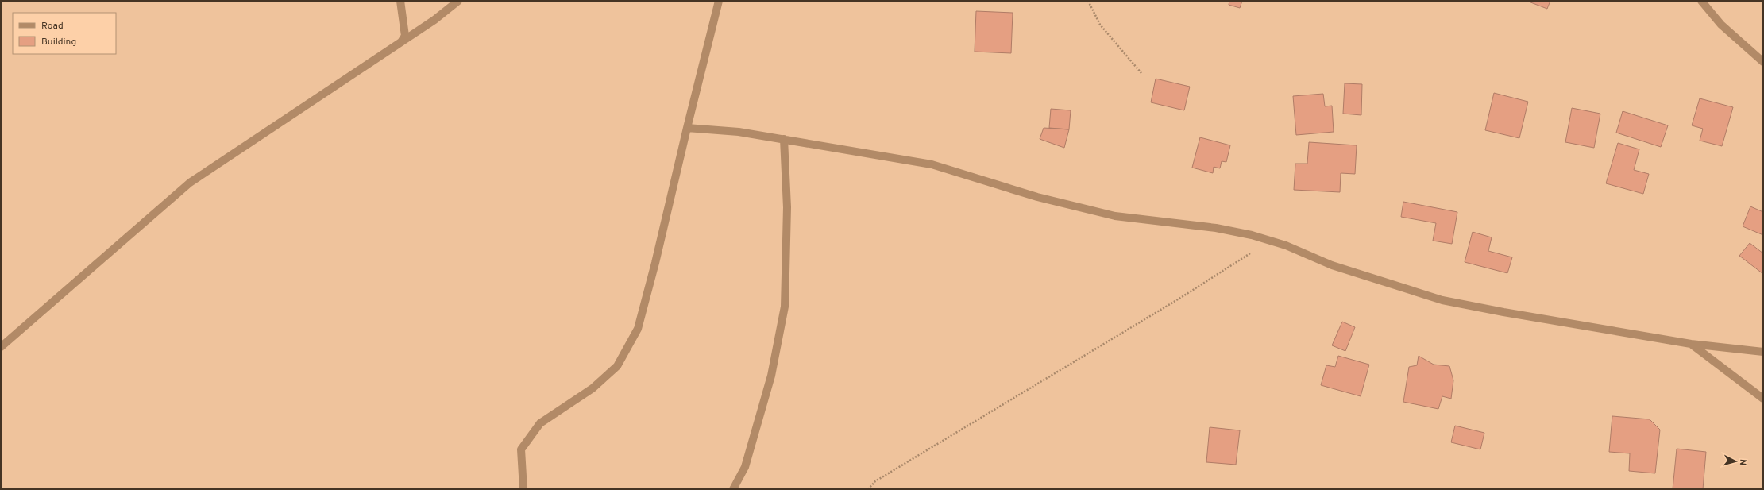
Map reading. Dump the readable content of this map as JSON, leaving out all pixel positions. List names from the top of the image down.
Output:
{
  "legend": ["Road", "Building"],
  "north": "right"
}
